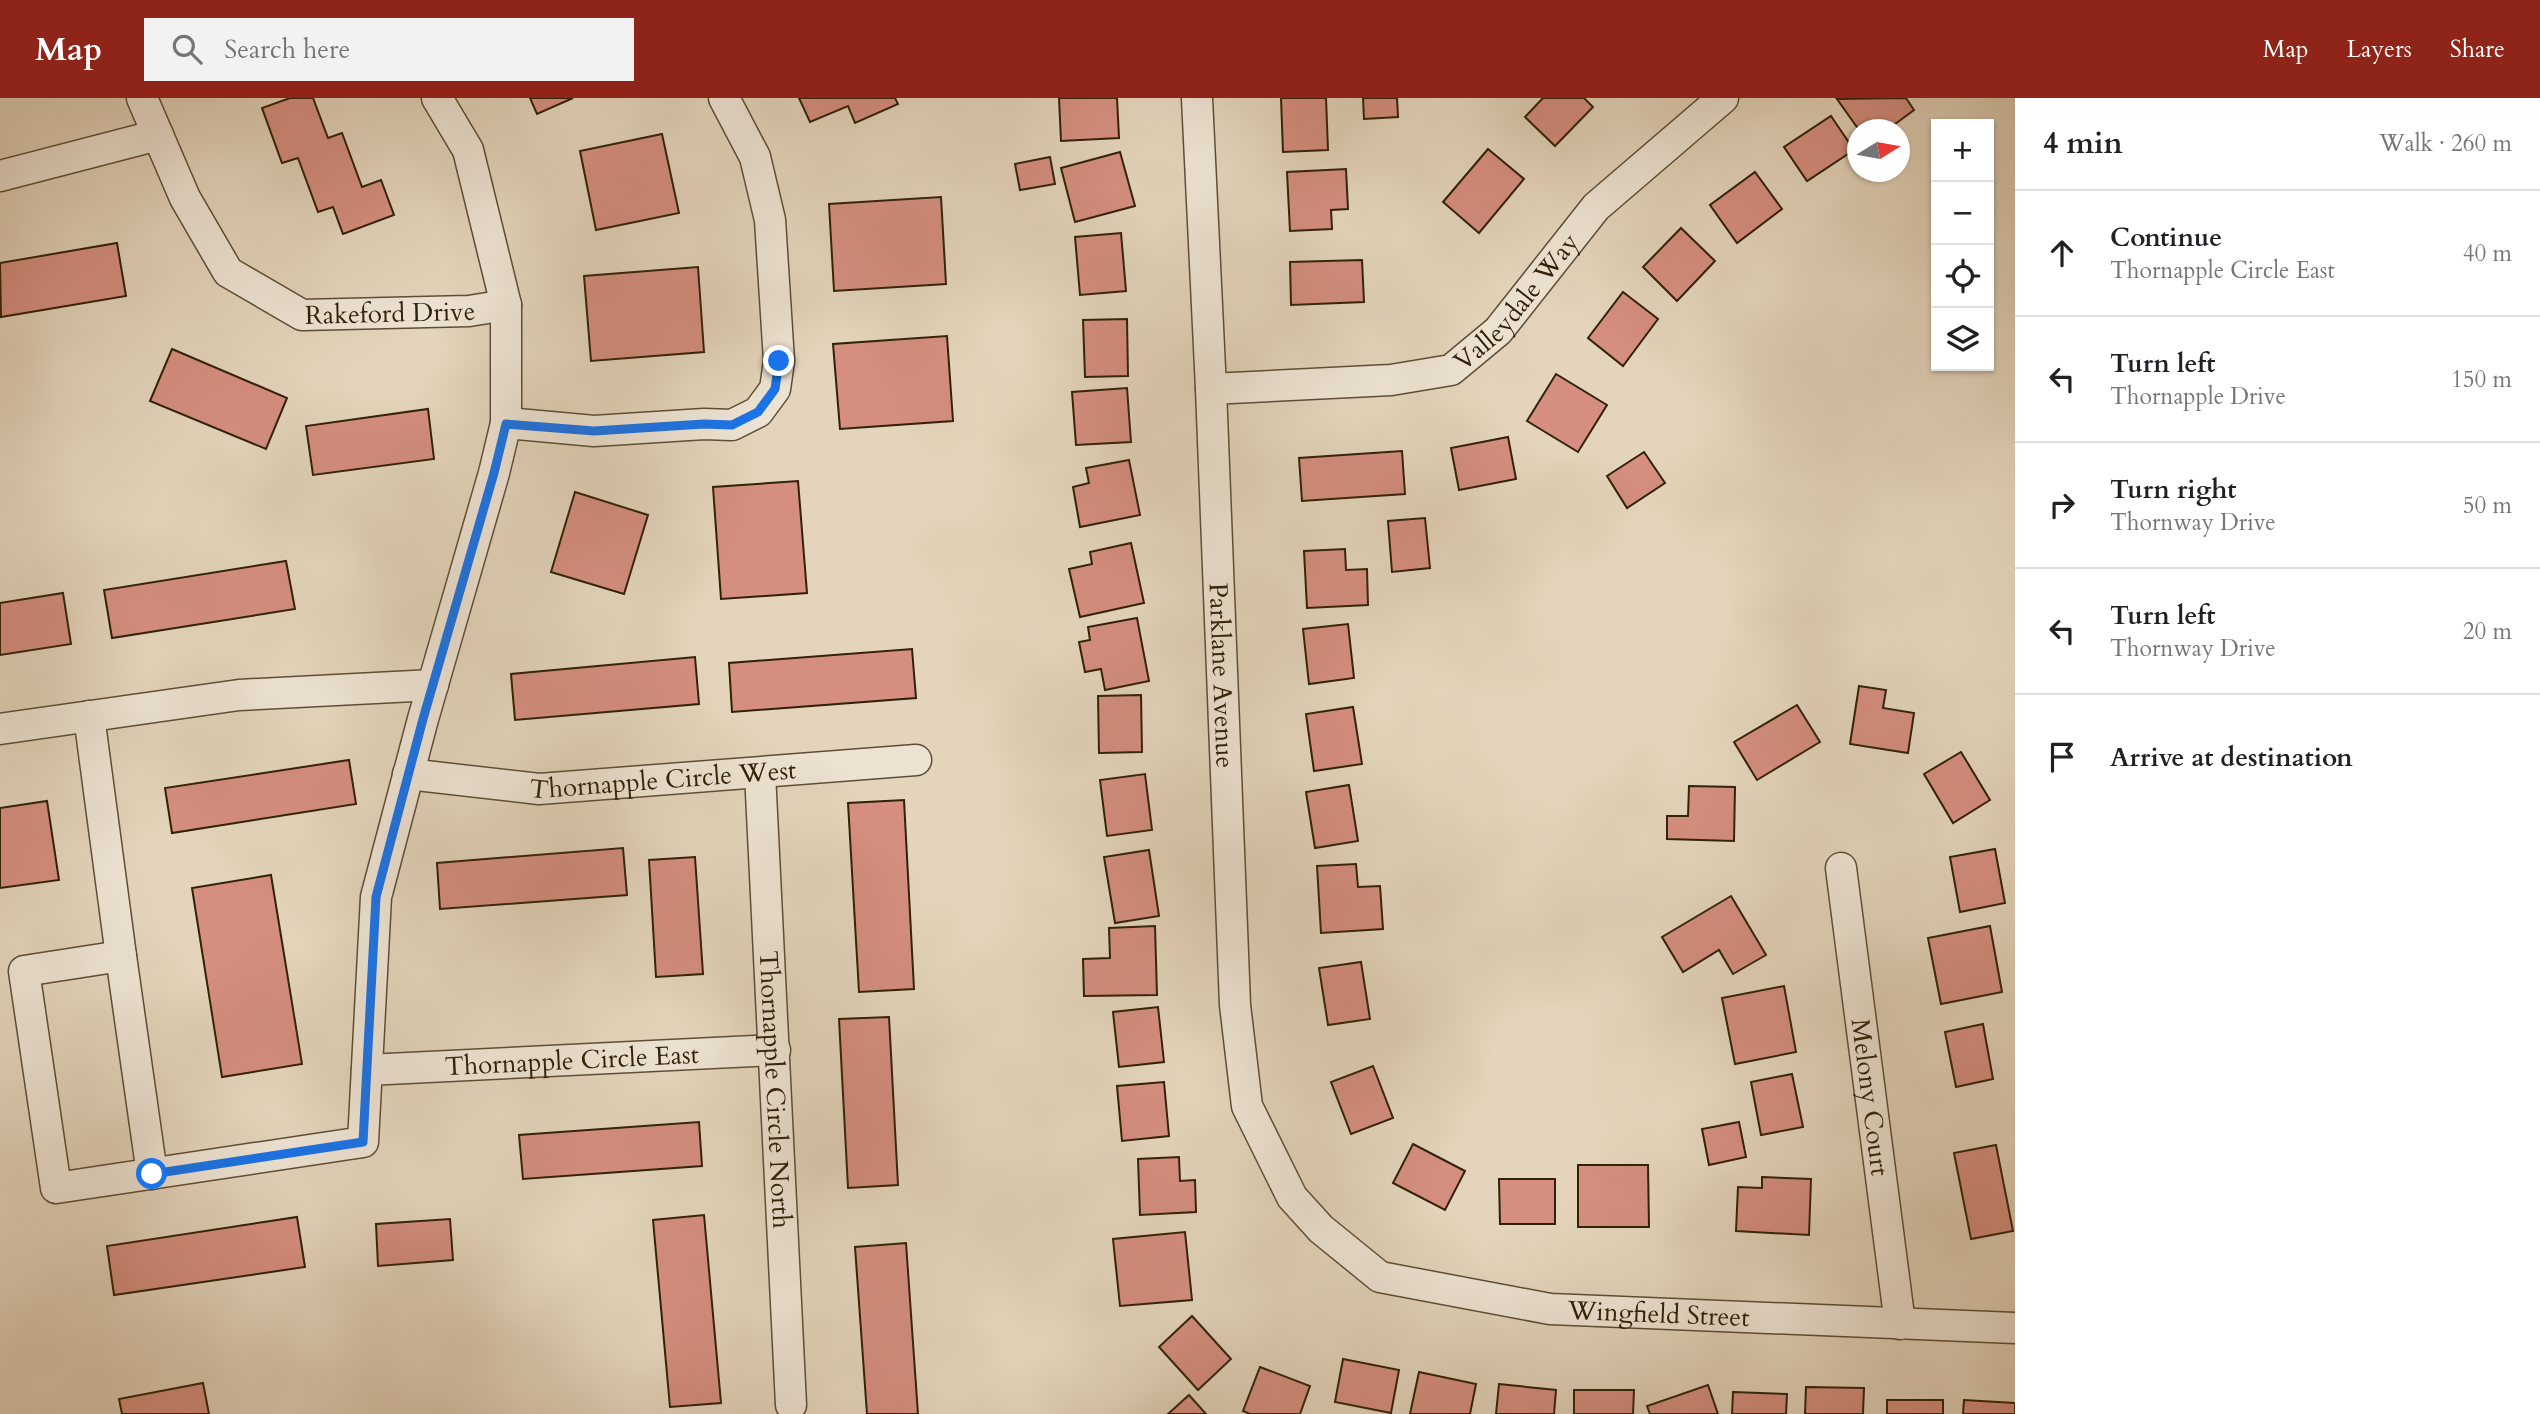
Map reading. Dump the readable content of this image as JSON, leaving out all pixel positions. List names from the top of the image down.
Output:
{
  "streets": {
    "street": [
      "Valleydale Way",
      "Rakeford Drive",
      "Parklane Avenue",
      "Thornapple Circle West",
      "Thornapple Circle East",
      "Thornapple Circle North",
      "Melony Court",
      "Wingfield Street"
    ]
  },
  "crossings": [
    ["Valleydale Way", "Parklane Avenue"],
    ["Parklane Avenue", "Wingfield Street"],
    ["Thornapple Circle West", "Thornapple Circle North"],
    ["Thornapple Circle East", "Thornapple Circle North"],
    ["Melony Court", "Wingfield Street"]
  ],
  "north": "right",
  "page": {
    "header": "Map",
    "search": "Search here",
    "nav": ["Map", "Layers", "Share"],
    "heading": ["4 min", "Walk · 260 m"],
    "map_buttons": ["+", "−"],
    "list": [
      ["Continue", "Thornapple Circle East", "40 m"],
      ["Turn left", "Thornapple Drive", "150 m"],
      ["Turn right", "Thornway Drive", "50 m"],
      ["Turn left", "Thornway Drive", "20 m"],
      "Arrive at destination"
    ]
  }
}
